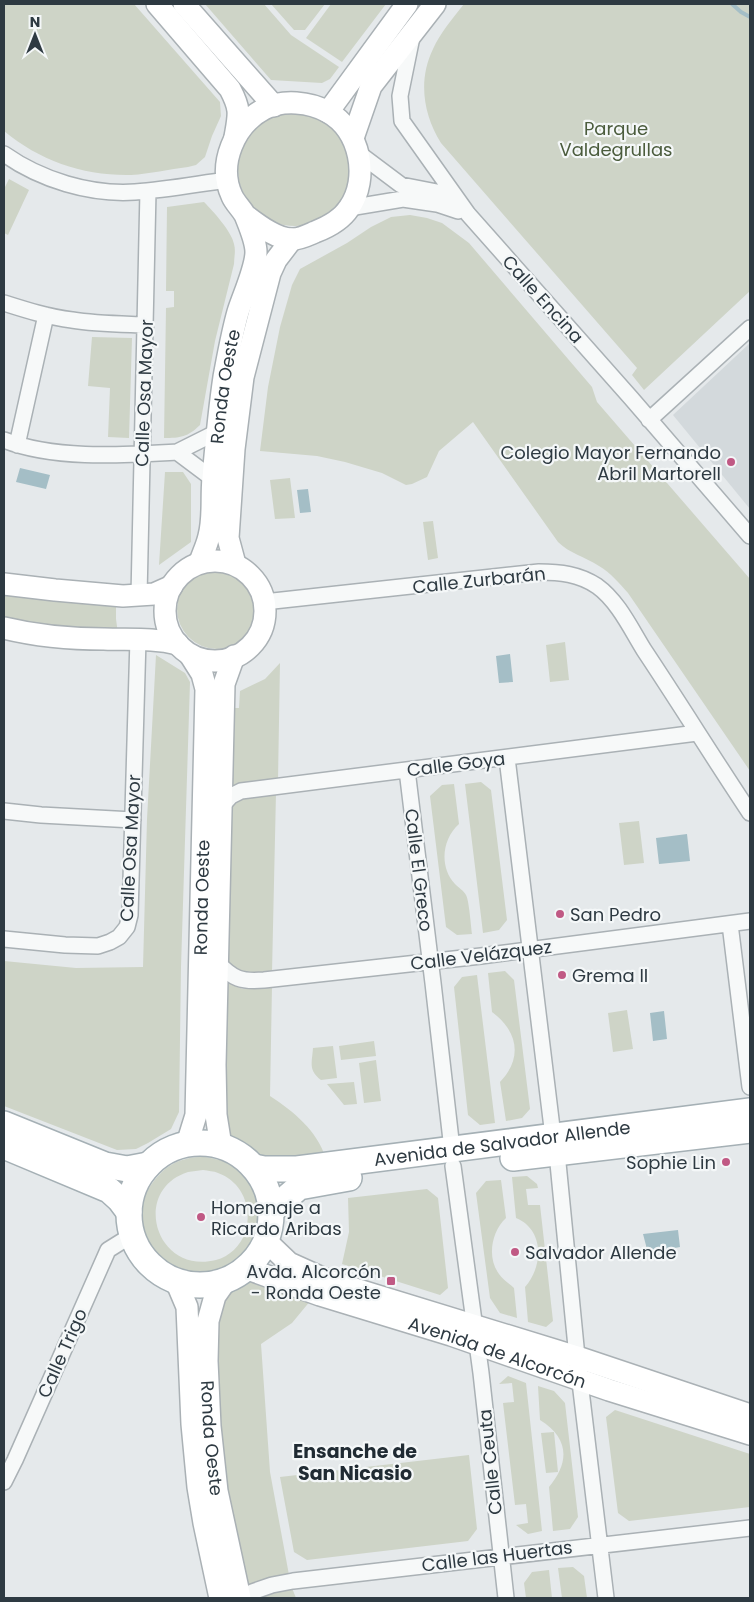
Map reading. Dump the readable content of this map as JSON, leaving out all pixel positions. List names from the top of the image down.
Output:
{
  "streets": {
    "main road": ["Ronda Oeste", "Avenida de Salvador Allende", "Avenida de Alcorcón"],
    "street": [
      "Calle Encina",
      "Calle Osa Mayor",
      "Calle Zurbarán",
      "Calle Goya",
      "Calle El Greco",
      "Calle Velázquez",
      "Calle Trigo",
      "Calle Ceuta",
      "Calle las Huertas"
    ]
  },
  "crossings": [
    ["Ronda Oeste", "Calle Zurbarán"],
    ["Ronda Oeste", "Calle Goya"],
    ["Ronda Oeste", "Calle Velázquez"],
    ["Ronda Oeste", "Avenida de Salvador Allende"],
    ["Ronda Oeste", "Avenida de Alcorcón"],
    ["Ronda Oeste", "Calle Trigo"],
    ["Calle Zurbarán", "Calle Goya"],
    ["Calle Goya", "Calle El Greco"],
    ["Calle El Greco", "Calle Velázquez"],
    ["Calle El Greco", "Avenida de Salvador Allende"],
    ["Calle El Greco", "Calle Ceuta"],
    ["Avenida de Salvador Allende", "Avenida de Alcorcón"],
    ["Avenida de Salvador Allende", "Calle Trigo"],
    ["Avenida de Salvador Allende", "Calle Ceuta"],
    ["Avenida de Alcorcón", "Calle Trigo"],
    ["Avenida de Alcorcón", "Calle Ceuta"],
    ["Calle Ceuta", "Calle las Huertas"]
  ],
  "districts": ["Ensanche de San Nicasio"],
  "parks": ["Parque Valdegrullas"],
  "places": {
    "other": [
      "Colegio Mayor Fernando Abril Martorell",
      "San Pedro",
      "Grema II",
      "Sophie Lin",
      "Homenaje a Ricardo Aribas",
      "Salvador Allende"
    ],
    "transit": ["Avda. Alcorcón - Ronda Oeste"]
  },
  "north": "top"
}
